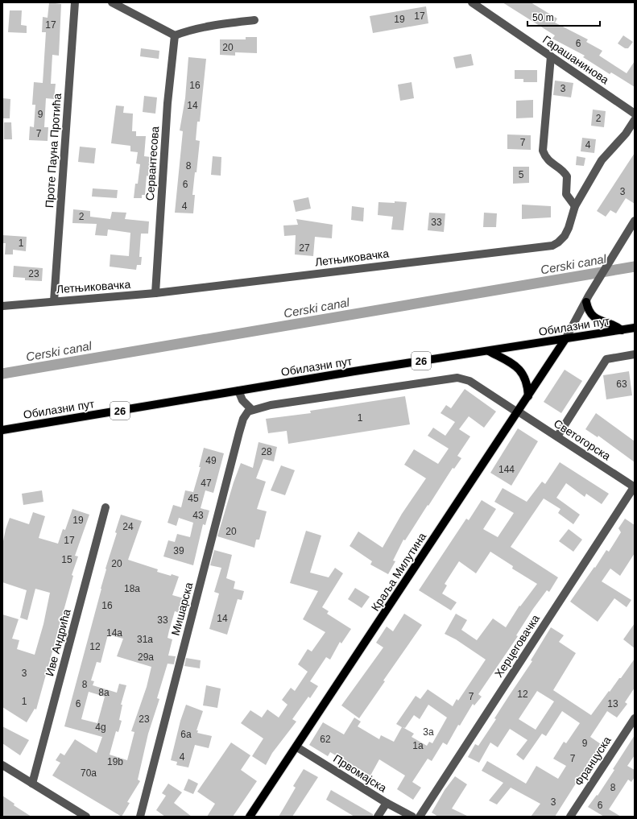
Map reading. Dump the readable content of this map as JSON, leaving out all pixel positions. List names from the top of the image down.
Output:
{
  "streets": {
    "main road": ["Обилазни пут", "26", "Краља Милутина"],
    "street": [
      "Гарашанинова",
      "Проте Пауна Протића",
      "Сервантесова",
      "Летњиковачка",
      "Светогорска",
      "Мишарска",
      "Иве Андрића",
      "Херцеговачка",
      "Француска",
      "Првомајска"
    ]
  },
  "crossings": [
    ["Проте Пауна Протића", "Летњиковачка"],
    ["Сервантесова", "Летњиковачка"],
    ["Обилазни пут", "Краља Милутина"],
    ["Светогорска", "Краља Милутина"],
    ["Светогорска", "Мишарска"],
    ["Светогорска", "Херцеговачка"],
    ["Краља Милутина", "Првомајска"]
  ],
  "water": ["Cerski canal"],
  "house_numbers": [
    "17",
    "19",
    "17",
    "6",
    "20",
    "16",
    "3",
    "14",
    "9",
    "2",
    "7",
    "7",
    "4",
    "8",
    "5",
    "6",
    "3",
    "4",
    "2",
    "33",
    "1",
    "27",
    "23",
    "63",
    "1",
    "28",
    "49",
    "144",
    "47",
    "45",
    "43",
    "19",
    "24",
    "20",
    "17",
    "39",
    "15",
    "20",
    "18a",
    "16",
    "14",
    "33",
    "14a",
    "31a",
    "12",
    "29a",
    "3",
    "8",
    "8a",
    "12",
    "7",
    "1",
    "6",
    "13",
    "23",
    "4g",
    "3a",
    "6a",
    "62",
    "9",
    "1a",
    "4",
    "7",
    "19b",
    "70a",
    "8",
    "3",
    "6"
  ],
  "scale_bar": "50 m"
}
